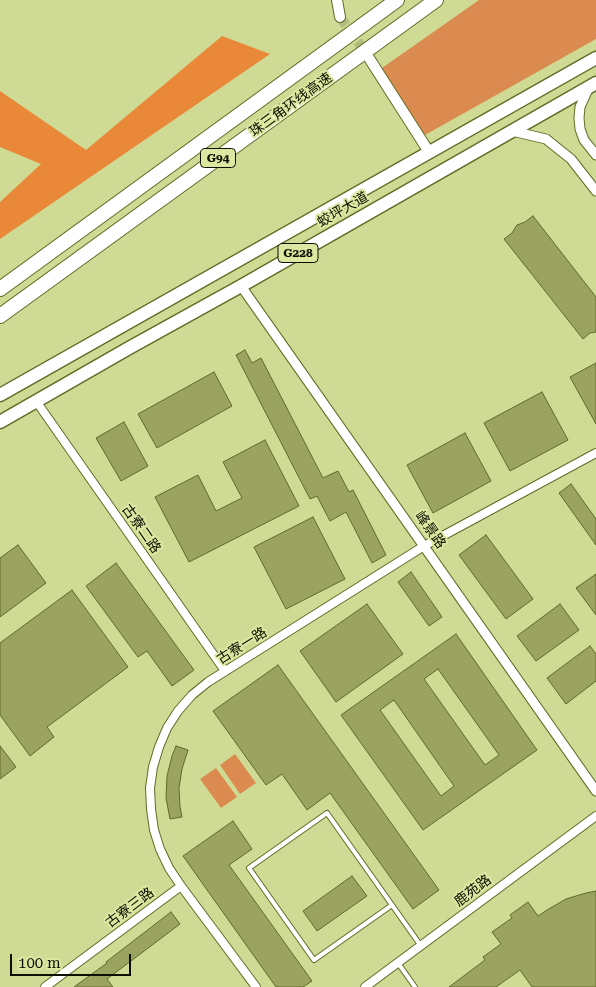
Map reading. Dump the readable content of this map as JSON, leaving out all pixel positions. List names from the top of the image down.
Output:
{
  "streets": {
    "highway": [
      "珠三角环线高速",
      "G94",
      "蛟坪大道",
      "G228"
    ],
    "street": [
      "古寮二路",
      "峰景路",
      "古寮一路",
      "鹿苑路",
      "古寮三路"
    ]
  },
  "crossings": [
    ["蛟坪大道", "古寮二路"],
    ["蛟坪大道", "峰景路"],
    ["古寮二路", "古寮一路"],
    ["峰景路", "古寮一路"],
    ["古寮一路", "古寮三路"]
  ],
  "scale_bar": "100 m"
}
